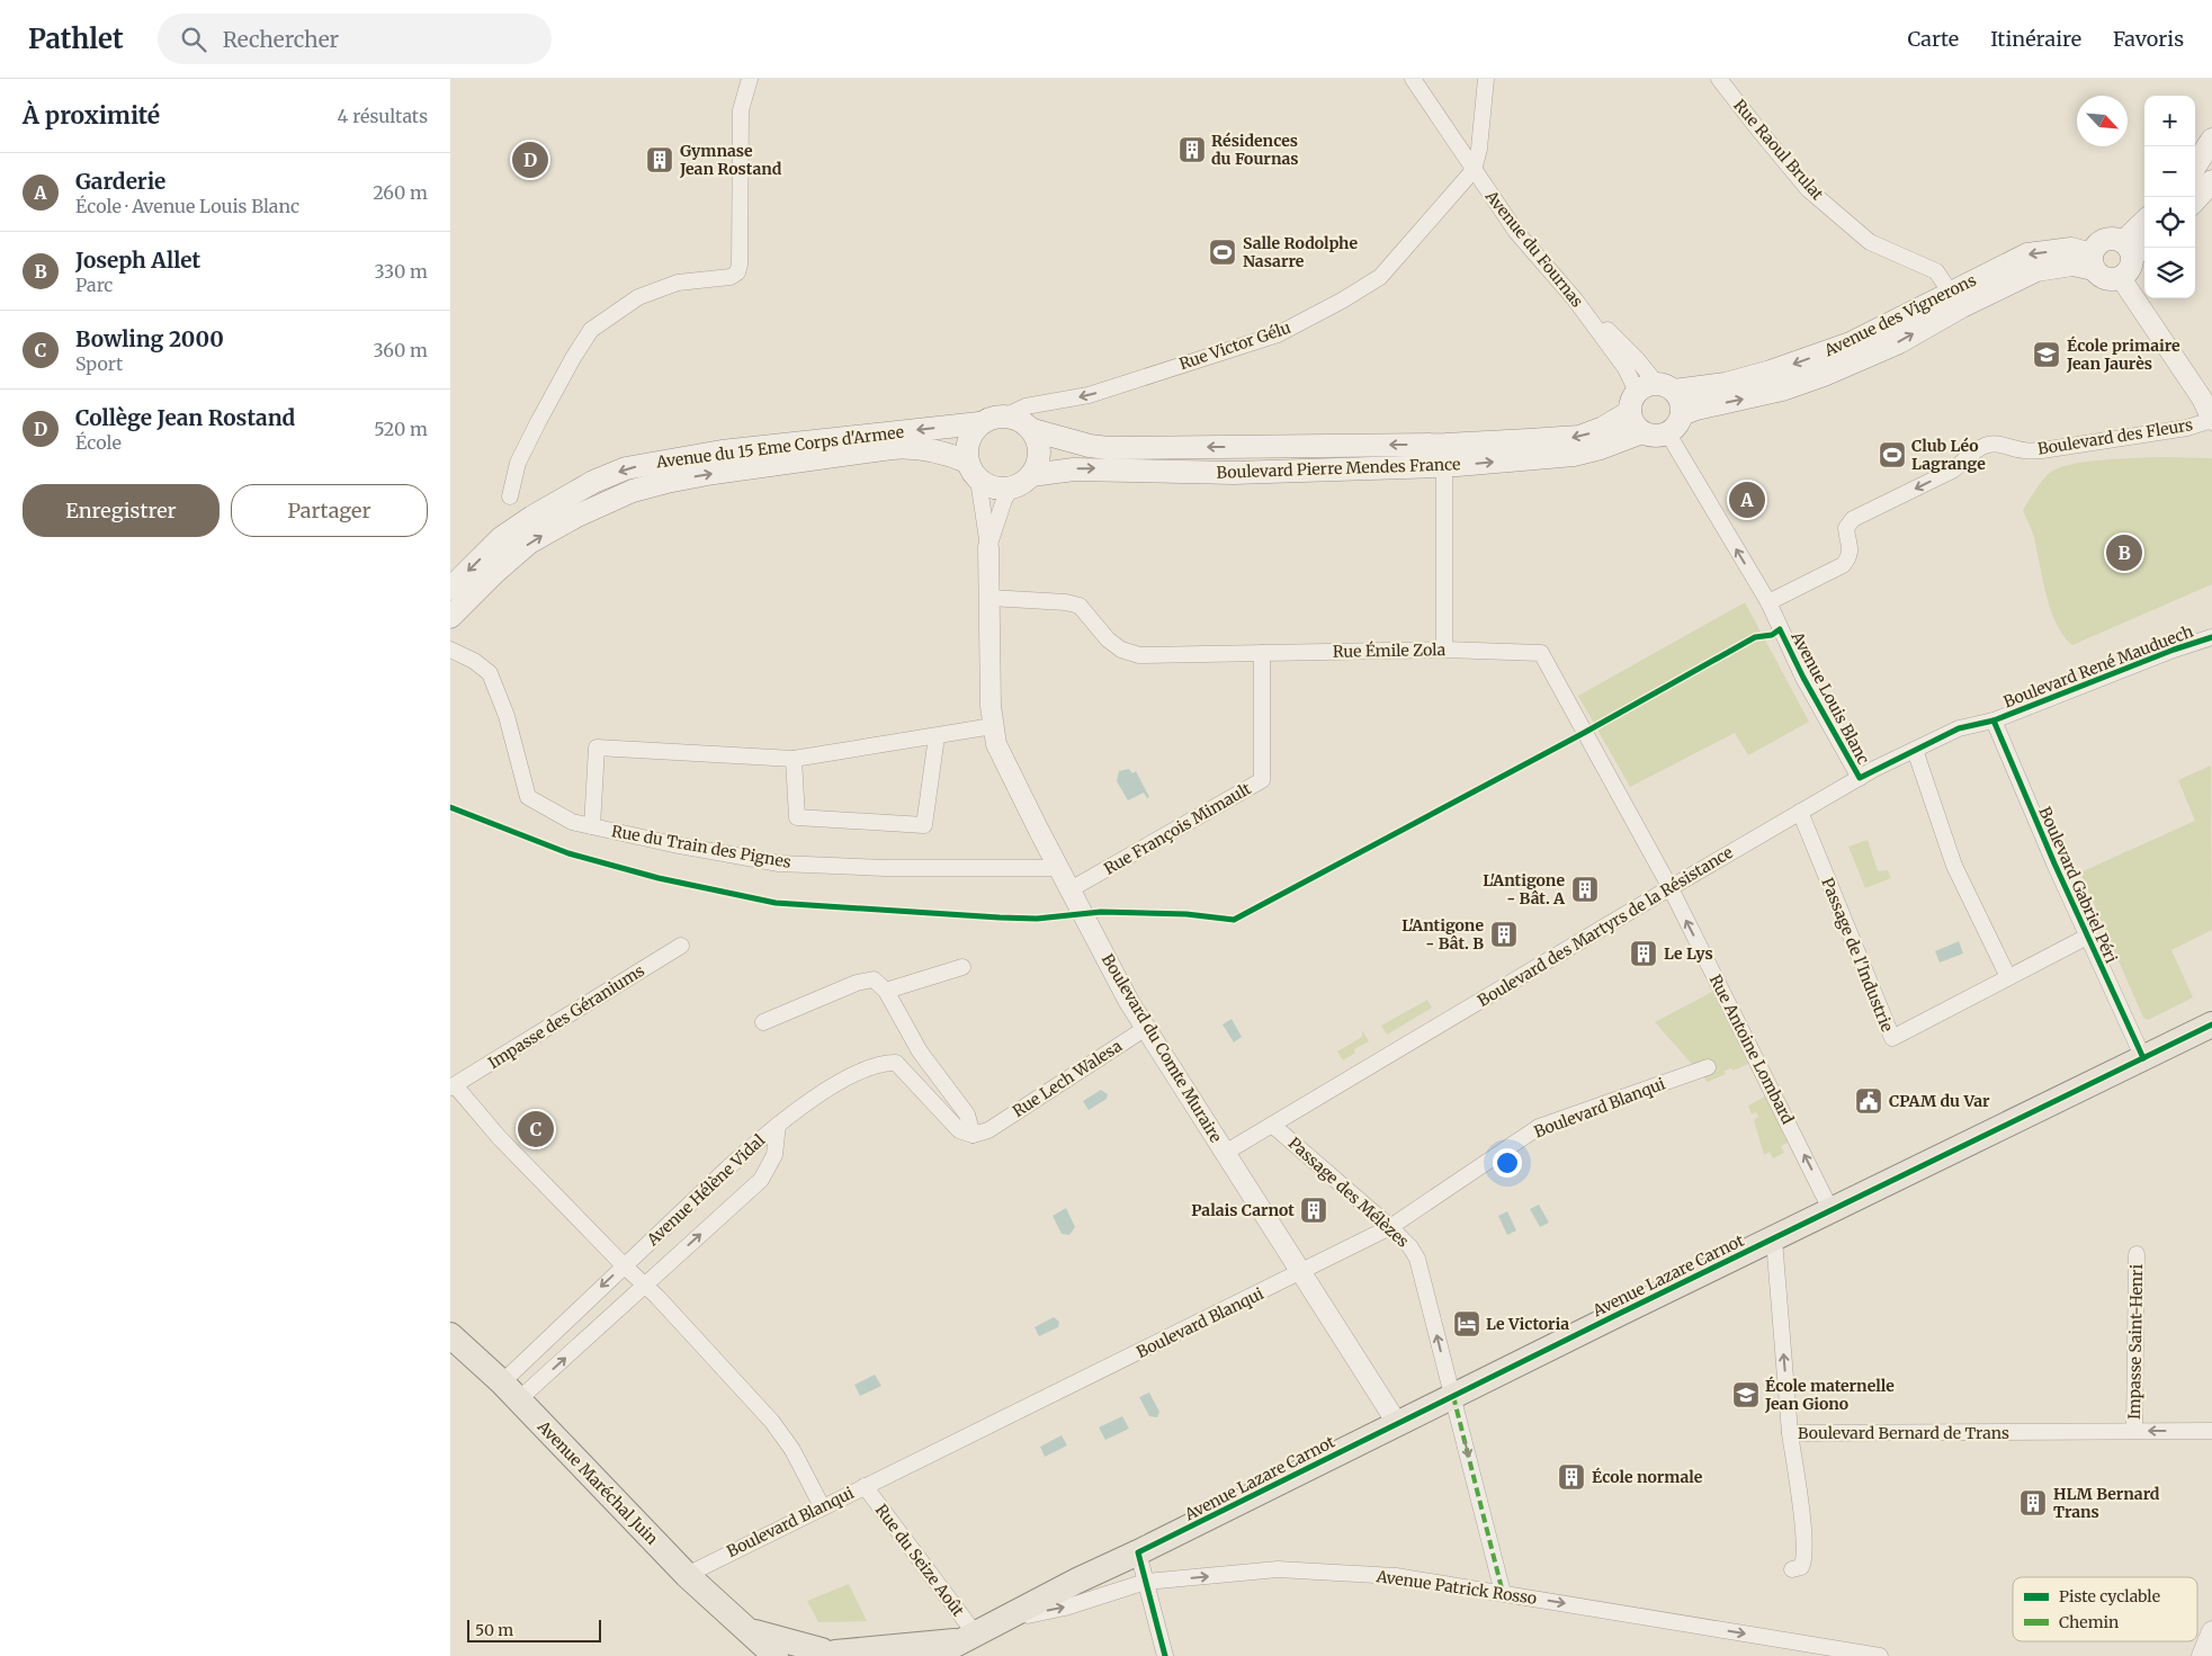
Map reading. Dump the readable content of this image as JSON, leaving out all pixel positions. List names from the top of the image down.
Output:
{
  "streets": {
    "main road": [
      "Avenue des Vignerons",
      "Avenue du 15 Eme Corps d'Armee",
      "Boulevard Pierre Mendes France",
      "Avenue Lazare Carnot",
      "Avenue Maréchal Juin"
    ],
    "street": [
      "Rue Raoul Brulat",
      "Avenue du Fournas",
      "Rue Victor Gélu",
      "Boulevard des Fleurs",
      "Rue Émile Zola",
      "Boulevard René Mauduech",
      "Avenue Louis Blanc",
      "Rue François Mimault",
      "Rue du Train des Pignes",
      "Boulevard Gabriel Péri",
      "Boulevard des Martyrs de la Résistance",
      "Passage de l'Industrie",
      "Impasse des Géraniums",
      "Boulevard du Comte Muraire",
      "Rue Antoine Lombard",
      "Rue Lech Walesa",
      "Boulevard Blanqui",
      "Avenue Hélène Vidal",
      "Passage des Mélèzes",
      "Impasse Saint-Henri",
      "Boulevard Bernard de Trans",
      "Rue du Seize Août",
      "Avenue Patrick Rosso"
    ]
  },
  "crossings": [
    ["Rue Raoul Brulat", "Avenue des Vignerons"],
    ["Avenue du Fournas", "Avenue des Vignerons"],
    ["Avenue du Fournas", "Rue Victor Gélu"],
    ["Avenue du Fournas", "Boulevard Pierre Mendes France"],
    ["Avenue du Fournas", "Avenue Louis Blanc"],
    ["Avenue des Vignerons", "Boulevard Pierre Mendes France"],
    ["Avenue des Vignerons", "Avenue Louis Blanc"],
    ["Rue Victor Gélu", "Avenue du 15 Eme Corps d'Armee"],
    ["Rue Victor Gélu", "Boulevard Pierre Mendes France"],
    ["Rue Victor Gélu", "Boulevard du Comte Muraire"],
    ["Boulevard des Fleurs", "Avenue Louis Blanc"],
    ["Avenue du 15 Eme Corps d'Armee", "Boulevard Pierre Mendes France"],
    ["Avenue du 15 Eme Corps d'Armee", "Boulevard du Comte Muraire"],
    ["Boulevard Pierre Mendes France", "Avenue Louis Blanc"],
    ["Boulevard Pierre Mendes France", "Boulevard du Comte Muraire"],
    ["Rue Émile Zola", "Rue François Mimault"],
    ["Rue Émile Zola", "Boulevard des Martyrs de la Résistance"],
    ["Rue Émile Zola", "Boulevard du Comte Muraire"],
    ["Rue Émile Zola", "Rue Antoine Lombard"],
    ["Boulevard René Mauduech", "Boulevard Gabriel Péri"],
    ["Boulevard René Mauduech", "Boulevard des Martyrs de la Résistance"],
    ["Avenue Louis Blanc", "Boulevard des Martyrs de la Résistance"],
    ["Rue François Mimault", "Boulevard du Comte Muraire"],
    ["Rue du Train des Pignes", "Boulevard du Comte Muraire"],
    ["Boulevard Gabriel Péri", "Boulevard des Martyrs de la Résistance"],
    ["Boulevard Gabriel Péri", "Passage de l'Industrie"],
    ["Boulevard Gabriel Péri", "Avenue Lazare Carnot"],
    ["Boulevard des Martyrs de la Résistance", "Passage de l'Industrie"],
    ["Boulevard des Martyrs de la Résistance", "Boulevard du Comte Muraire"],
    ["Boulevard des Martyrs de la Résistance", "Rue Antoine Lombard"],
    ["Boulevard des Martyrs de la Résistance", "Passage des Mélèzes"],
    ["Boulevard du Comte Muraire", "Rue Lech Walesa"],
    ["Boulevard du Comte Muraire", "Boulevard Blanqui"],
    ["Boulevard du Comte Muraire", "Avenue Lazare Carnot"],
    ["Rue Antoine Lombard", "Avenue Lazare Carnot"],
    ["Boulevard Blanqui", "Passage des Mélèzes"],
    ["Boulevard Blanqui", "Avenue Maréchal Juin"],
    ["Boulevard Blanqui", "Rue du Seize Août"],
    ["Avenue Hélène Vidal", "Avenue Maréchal Juin"],
    ["Passage des Mélèzes", "Avenue Lazare Carnot"],
    ["Passage des Mélèzes", "Avenue Patrick Rosso"],
    ["Avenue Lazare Carnot", "Boulevard Bernard de Trans"],
    ["Avenue Lazare Carnot", "Avenue Maréchal Juin"],
    ["Avenue Lazare Carnot", "Rue du Seize Août"],
    ["Avenue Lazare Carnot", "Avenue Patrick Rosso"],
    ["Impasse Saint-Henri", "Boulevard Bernard de Trans"]
  ],
  "one_way": [
    "Rue Victor Gélu",
    "Boulevard des Fleurs",
    "Avenue Louis Blanc",
    "Rue Antoine Lombard",
    "Avenue Patrick Rosso"
  ],
  "places": {
    "building": [
      "Résidences du Fournas",
      "Gymnase Jean Rostand",
      "L'Antigone - Bât. A",
      "L'Antigone - Bât. B",
      "Le Lys",
      "Palais Carnot",
      "École normale",
      "HLM Bernard Trans"
    ],
    "sports": ["Salle Rodolphe Nasarre", "Club Léo Lagrange"],
    "school or university": ["École primaire Jean Jaurès", "École maternelle Jean Giono"],
    "public building": ["CPAM du Var"],
    "hotel": ["Le Victoria"]
  },
  "legend": ["Piste cyclable", "Chemin"],
  "scale_bar": "50 m",
  "north": "bottom right",
  "page": {
    "header": "Pathlet",
    "search": "Rechercher",
    "nav": ["Carte", "Itinéraire", "Favoris"],
    "heading": ["À proximité", "4 résultats"],
    "map_buttons": ["+", "−"],
    "pins": [
      "D",
      "A",
      "B",
      "C"
    ],
    "list": [
      {
        "mark": "A",
        "name": "Garderie",
        "note": "École · Avenue Louis Blanc",
        "value": "260 m"
      },
      {
        "mark": "B",
        "name": "Joseph Allet",
        "note": "Parc",
        "value": "330 m"
      },
      {
        "mark": "C",
        "name": "Bowling 2000",
        "note": "Sport",
        "value": "360 m"
      },
      {
        "mark": "D",
        "name": "Collège Jean Rostand",
        "note": "École",
        "value": "520 m"
      }
    ],
    "buttons": ["Enregistrer", "Partager"],
    "scale": "50 m"
  }
}
